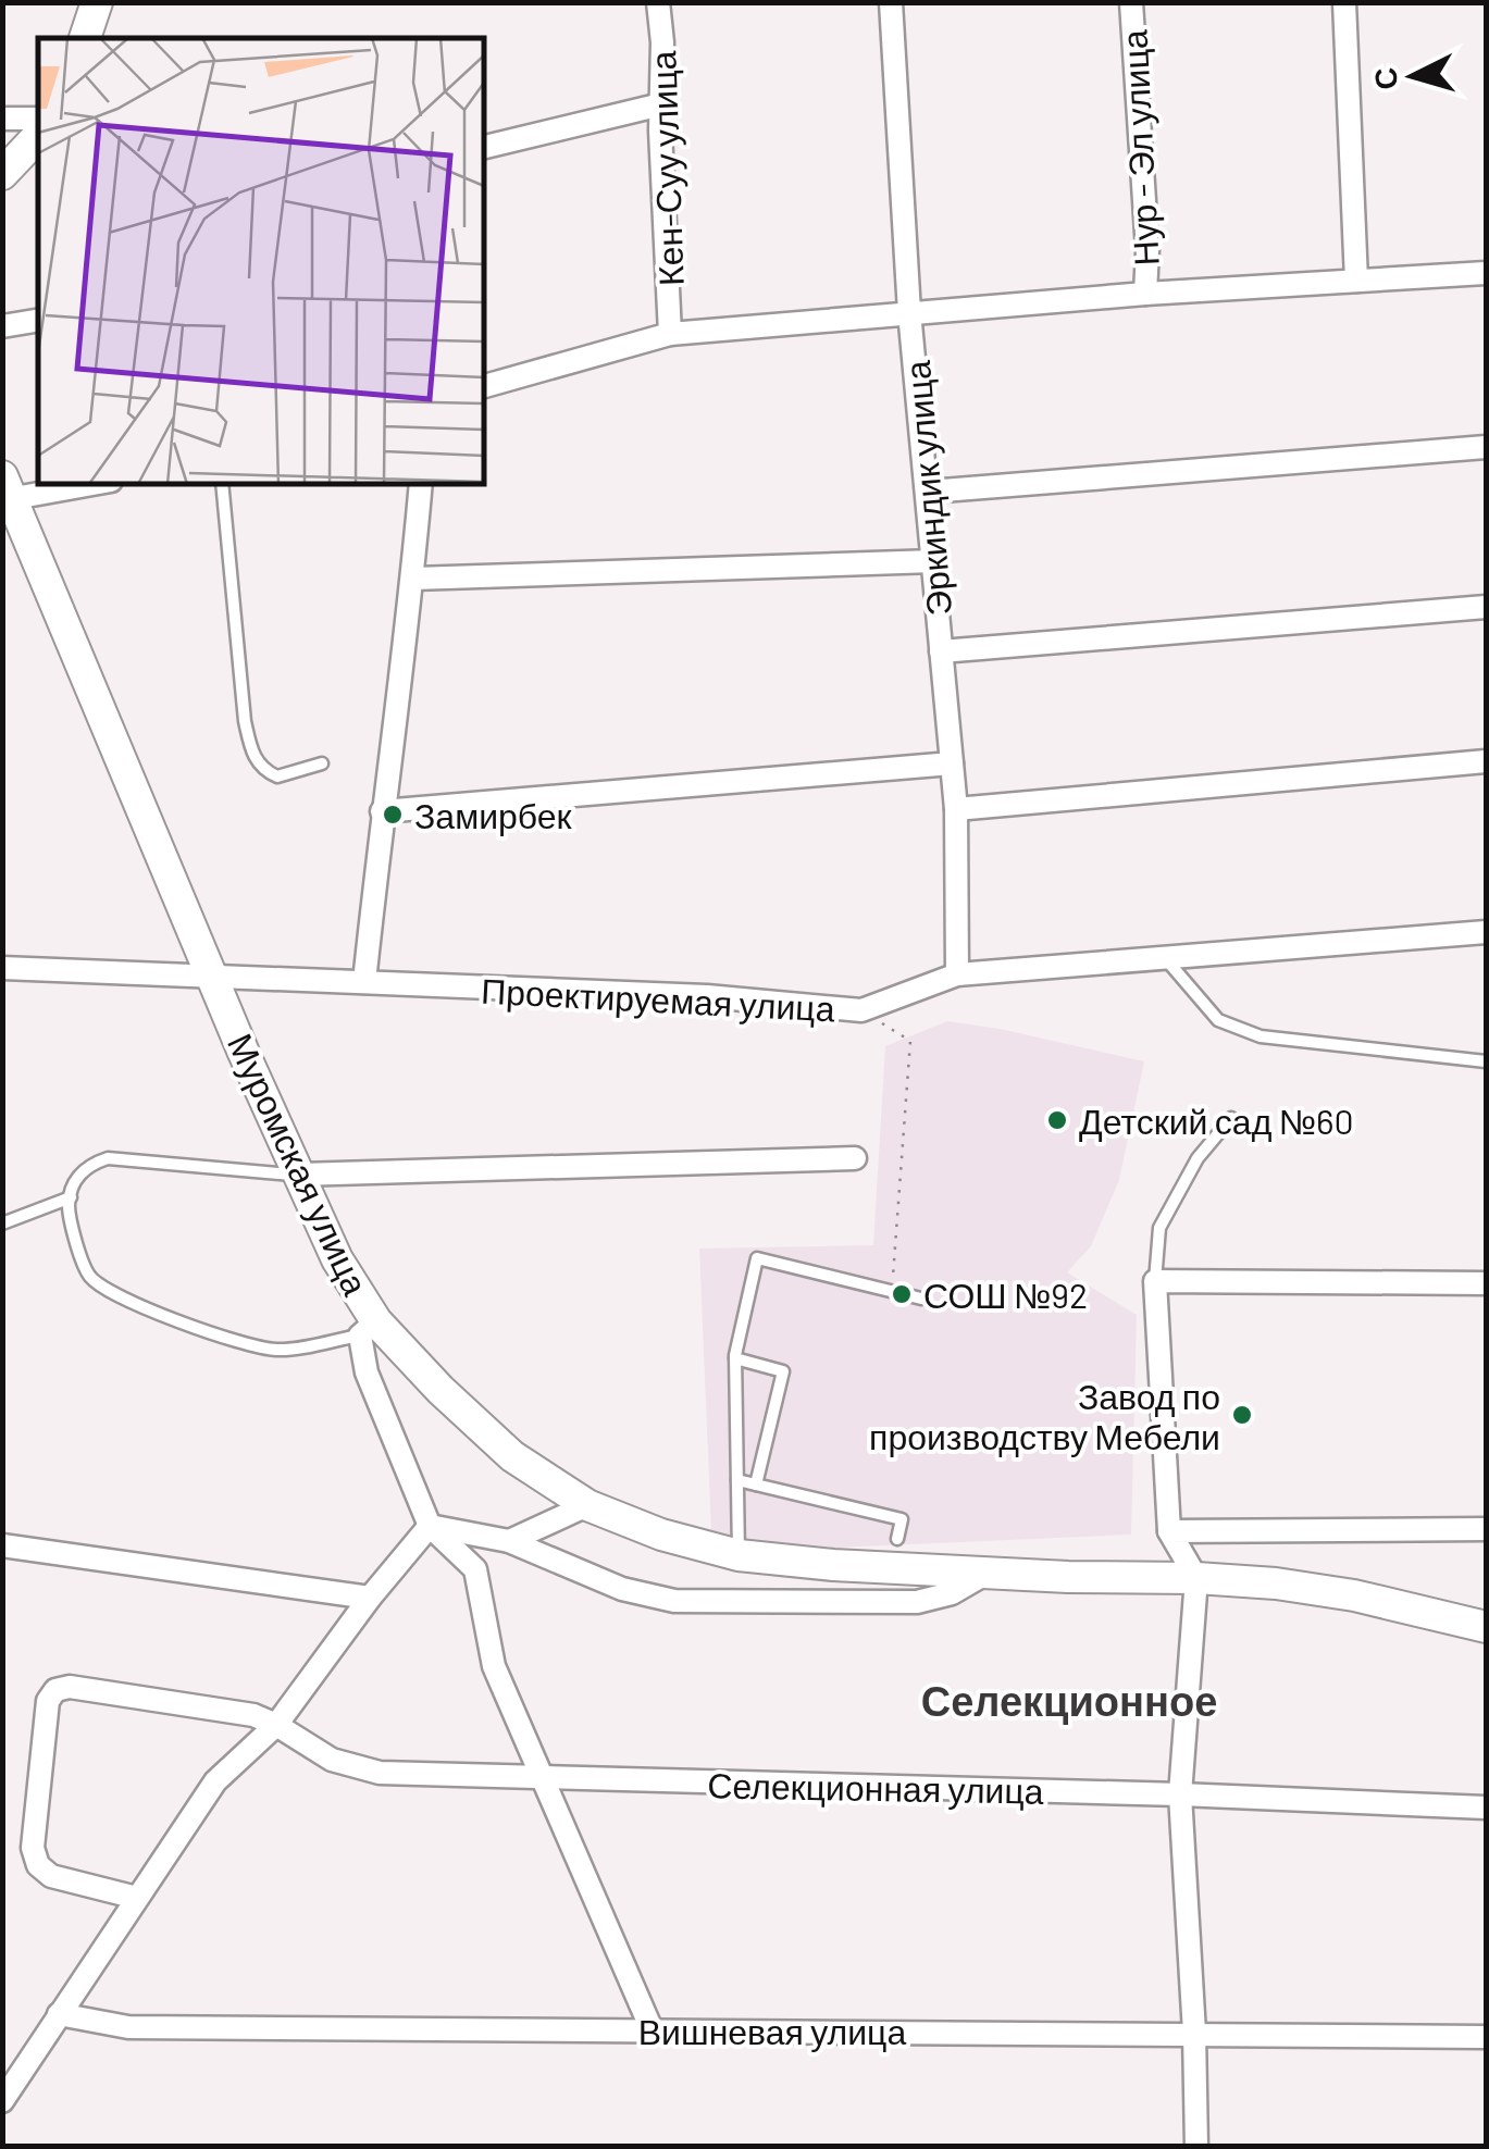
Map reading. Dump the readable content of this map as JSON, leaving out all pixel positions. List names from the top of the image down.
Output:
{
  "streets": {
    "street": [
      "Нур - Эл улица",
      "Кен-Суу улица",
      "Эркиндик улица",
      "Проектируемая улица",
      "Муромская улица",
      "Селекционная улица",
      "Вишневая улица"
    ]
  },
  "crossings": [
    ["Эркиндик улица", "Проектируемая улица"],
    ["Проектируемая улица", "Муромская улица"]
  ],
  "districts": ["Селекционное"],
  "places": [
    "Замирбек",
    "Детский сад №60",
    "СОШ №92",
    "Завод по производству Мебели"
  ],
  "north": "left"
}
